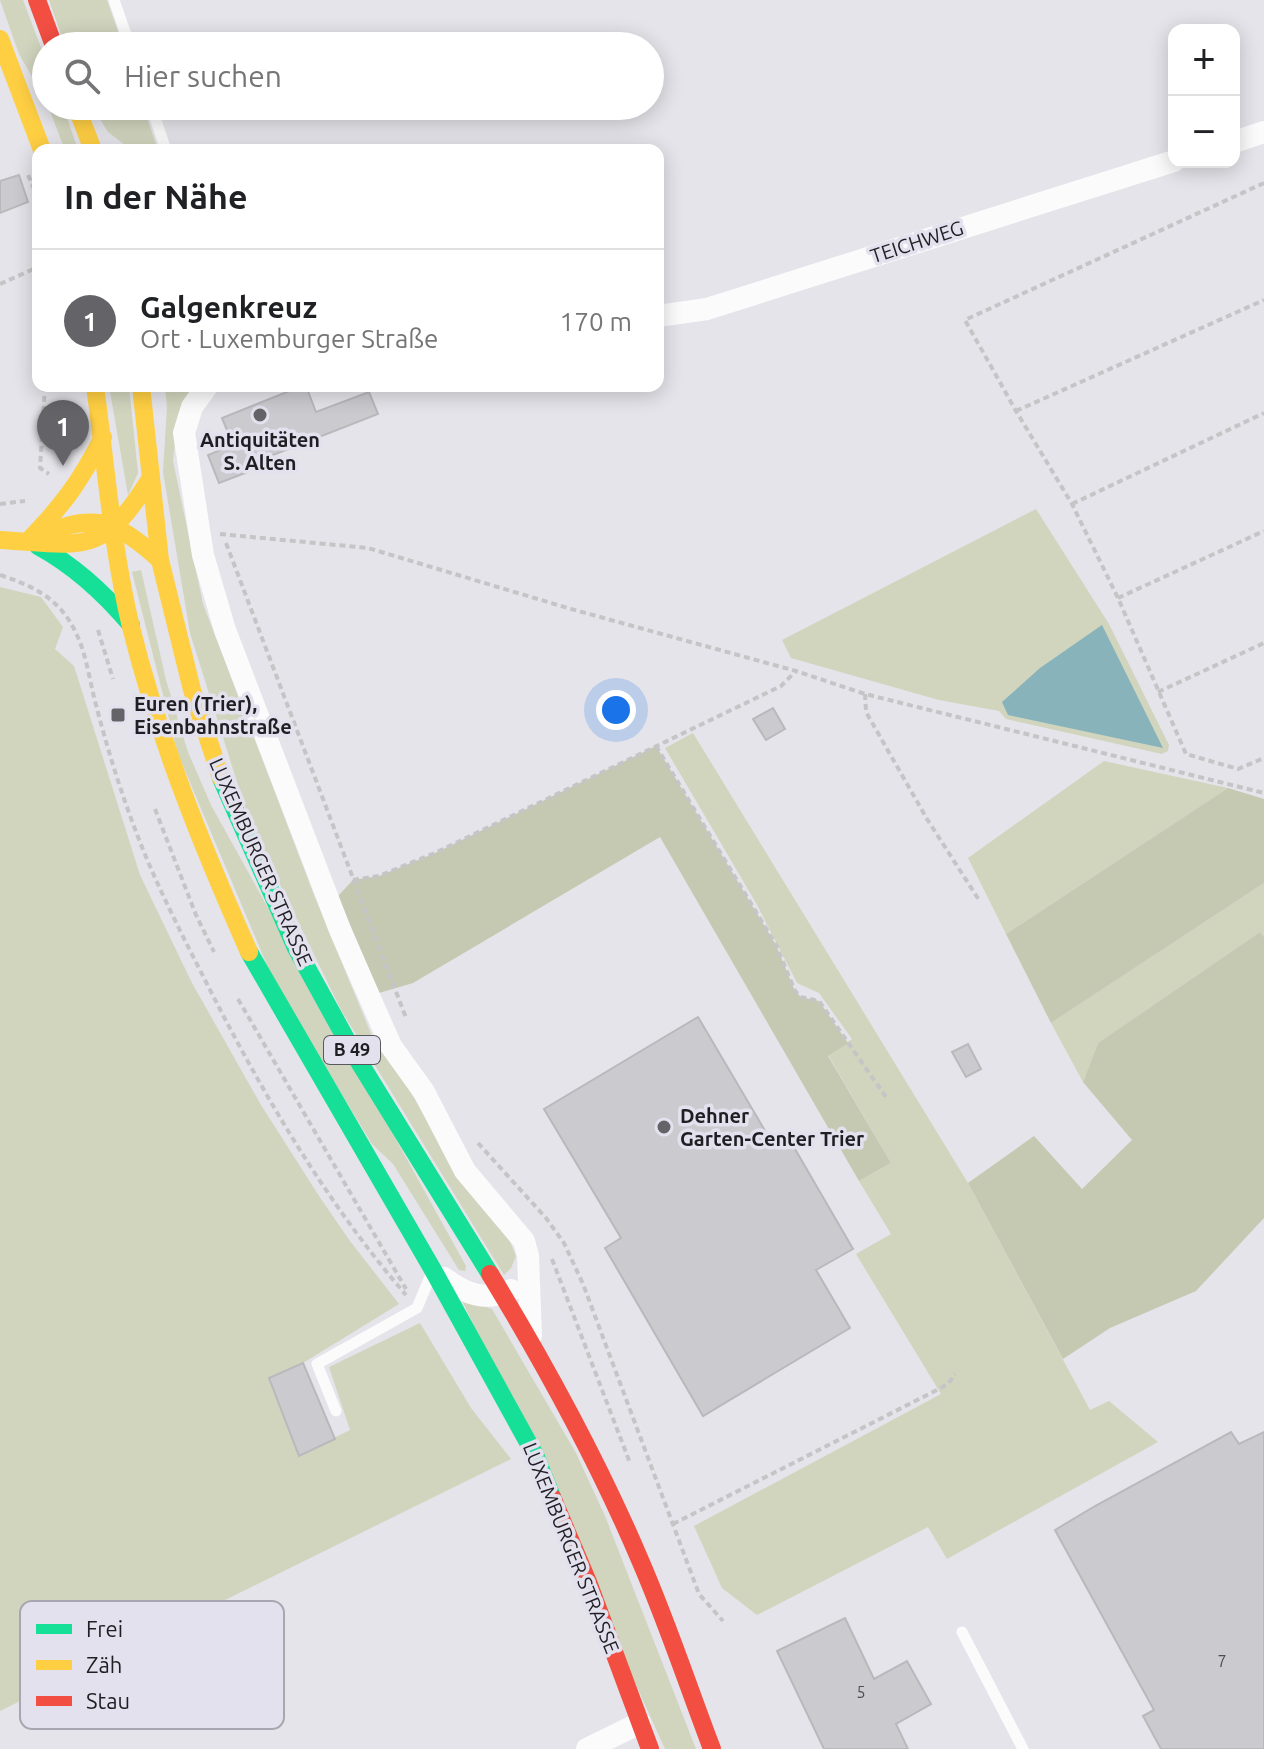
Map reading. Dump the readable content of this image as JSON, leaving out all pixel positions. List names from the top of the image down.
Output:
{
  "streets": {
    "main road": ["LUXEMBURGER STRASSE", "B 49"],
    "street": ["TEICHWEG"]
  },
  "places": {
    "other": ["Antiquitäten S. Alten", "Dehner Garten-Center Trier"],
    "transit": ["Euren (Trier), Eisenbahnstraße"]
  },
  "house_numbers": ["7", "5"],
  "legend": ["Frei", "Zäh", "Stau"],
  "page": {
    "map_buttons": ["+", "−"],
    "search": "Hier suchen",
    "heading": "In der Nähe",
    "list": [
      {
        "mark": "1",
        "name": "Galgenkreuz",
        "note": "Ort · Luxemburger Straße",
        "value": "170 m"
      }
    ],
    "pins": "1"
  }
}
